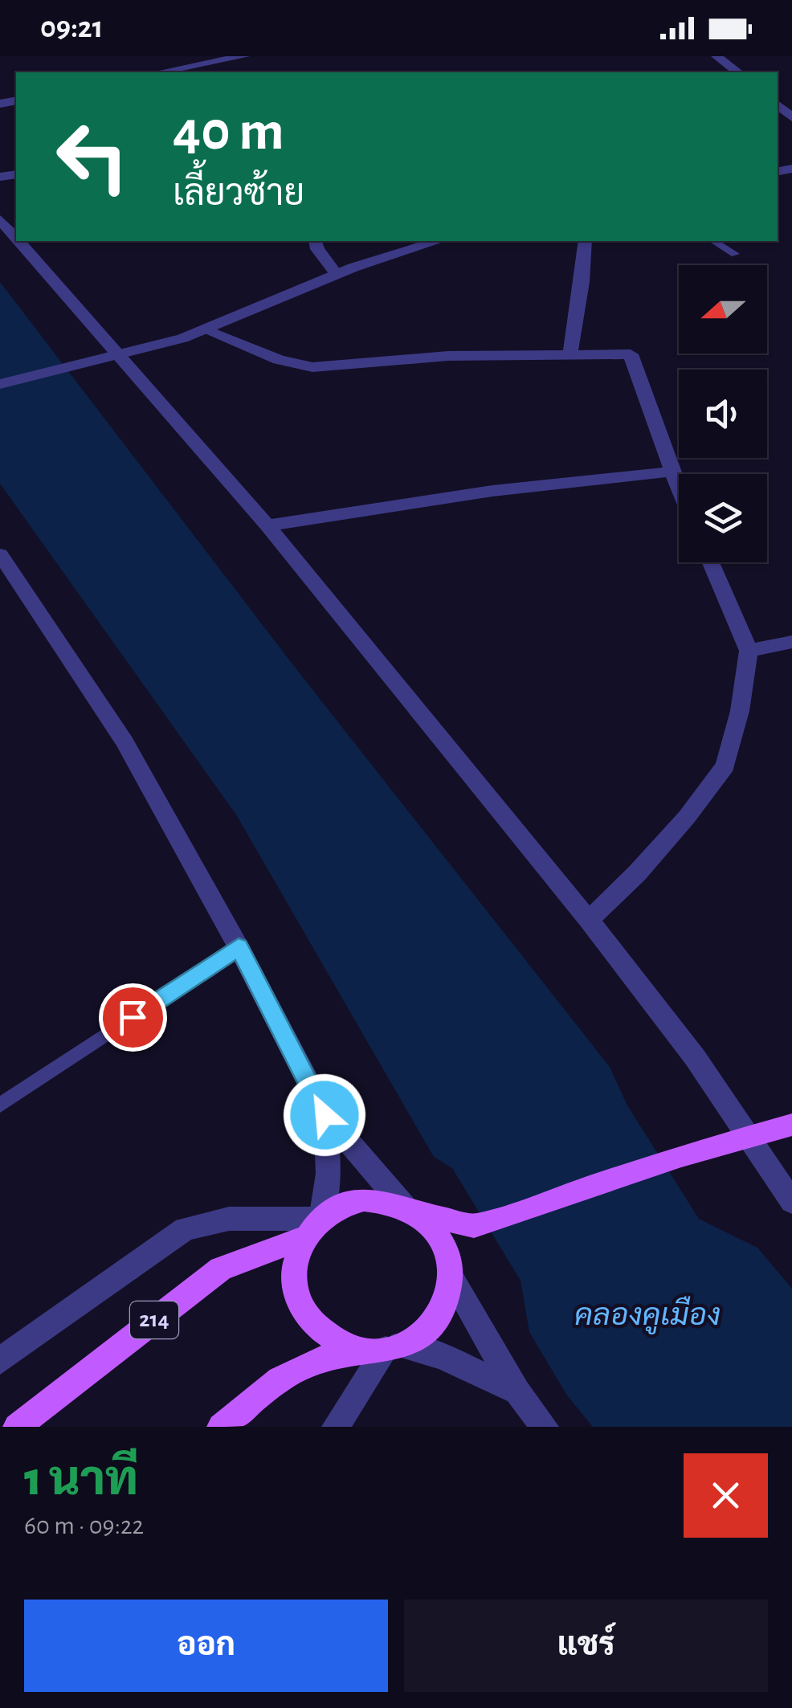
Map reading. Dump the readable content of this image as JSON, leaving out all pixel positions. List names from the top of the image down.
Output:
{
  "streets": {
    "main road": ["214"]
  },
  "water": ["คลองคูเมือง"],
  "north": "left",
  "page": {
    "status": "09:21",
    "turn": ["40 m", "เลี้ยวซ้าย"],
    "heading": ["1 นาที", "60 m · 09:22"],
    "buttons": ["ออก", "แชร์"]
  }
}
